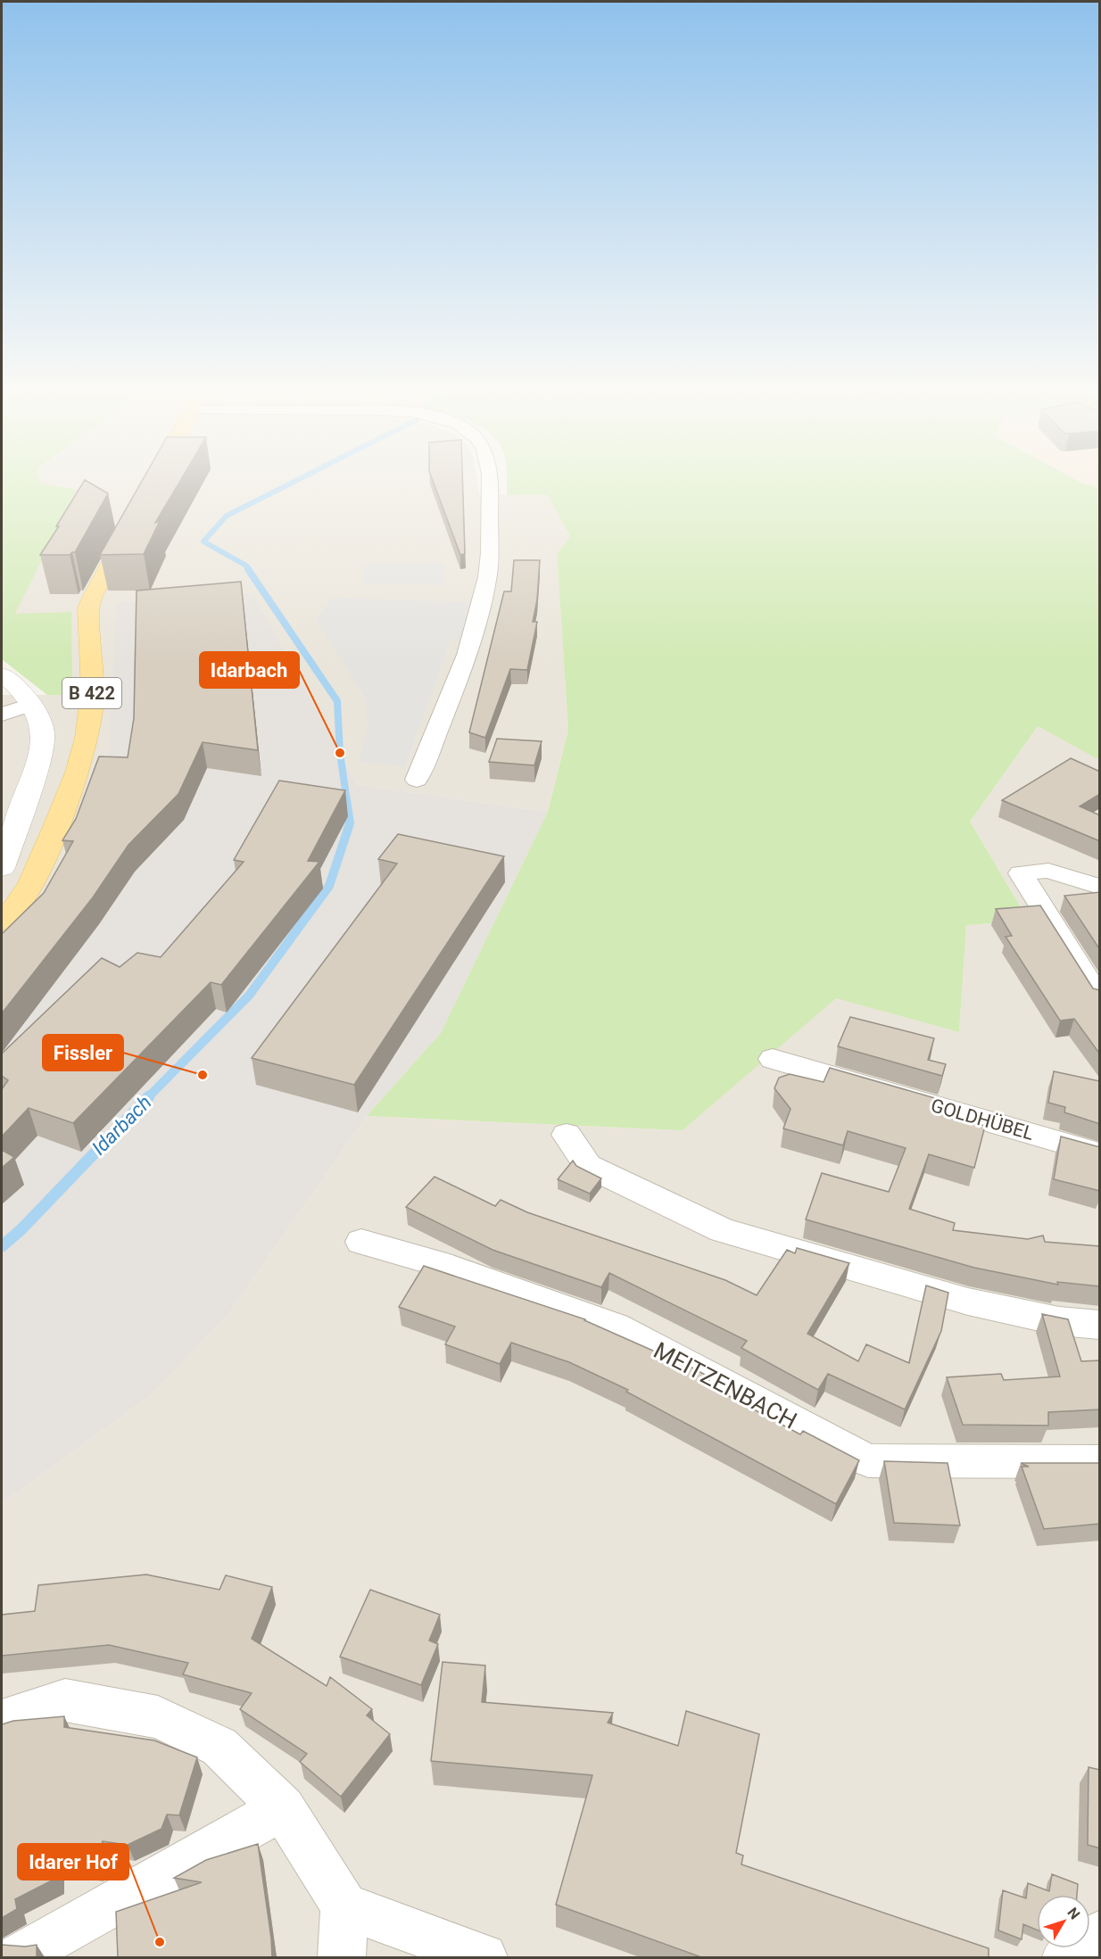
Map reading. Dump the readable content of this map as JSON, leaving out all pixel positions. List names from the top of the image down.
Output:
{
  "streets": {
    "main road": ["B 422"],
    "street": ["GOLDHÜBEL", "MEITZENBACH"]
  },
  "water": ["Idarbach"],
  "places": ["Idarbach", "Fissler", "Idarer Hof"],
  "north": "top right"
}
